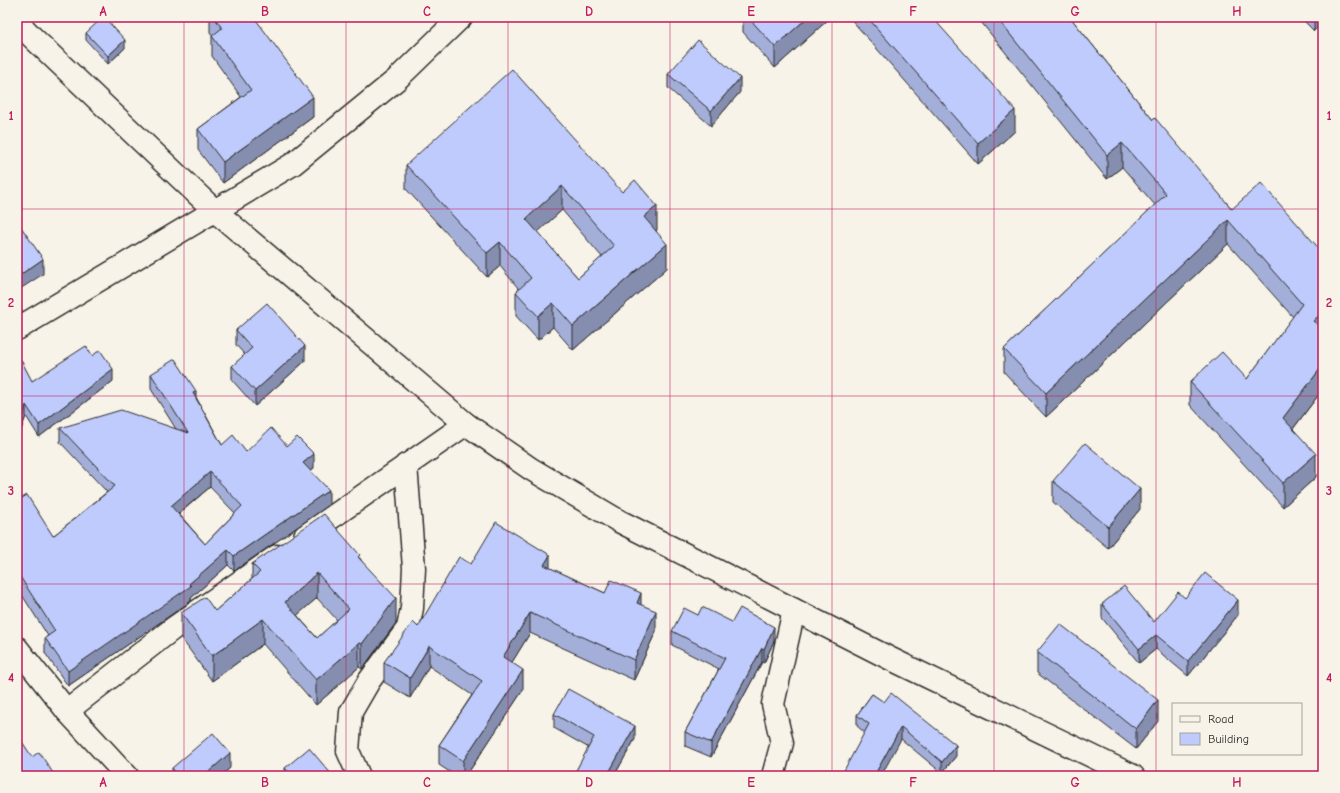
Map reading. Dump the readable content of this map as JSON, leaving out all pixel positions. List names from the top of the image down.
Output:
{
  "legend": ["Road", "Building"],
  "grid": {
    "columns": [
      "A",
      "B",
      "C",
      "D",
      "E",
      "F",
      "G",
      "H"
    ],
    "rows": [
      "1",
      "2",
      "3",
      "4"
    ]
  }
}
